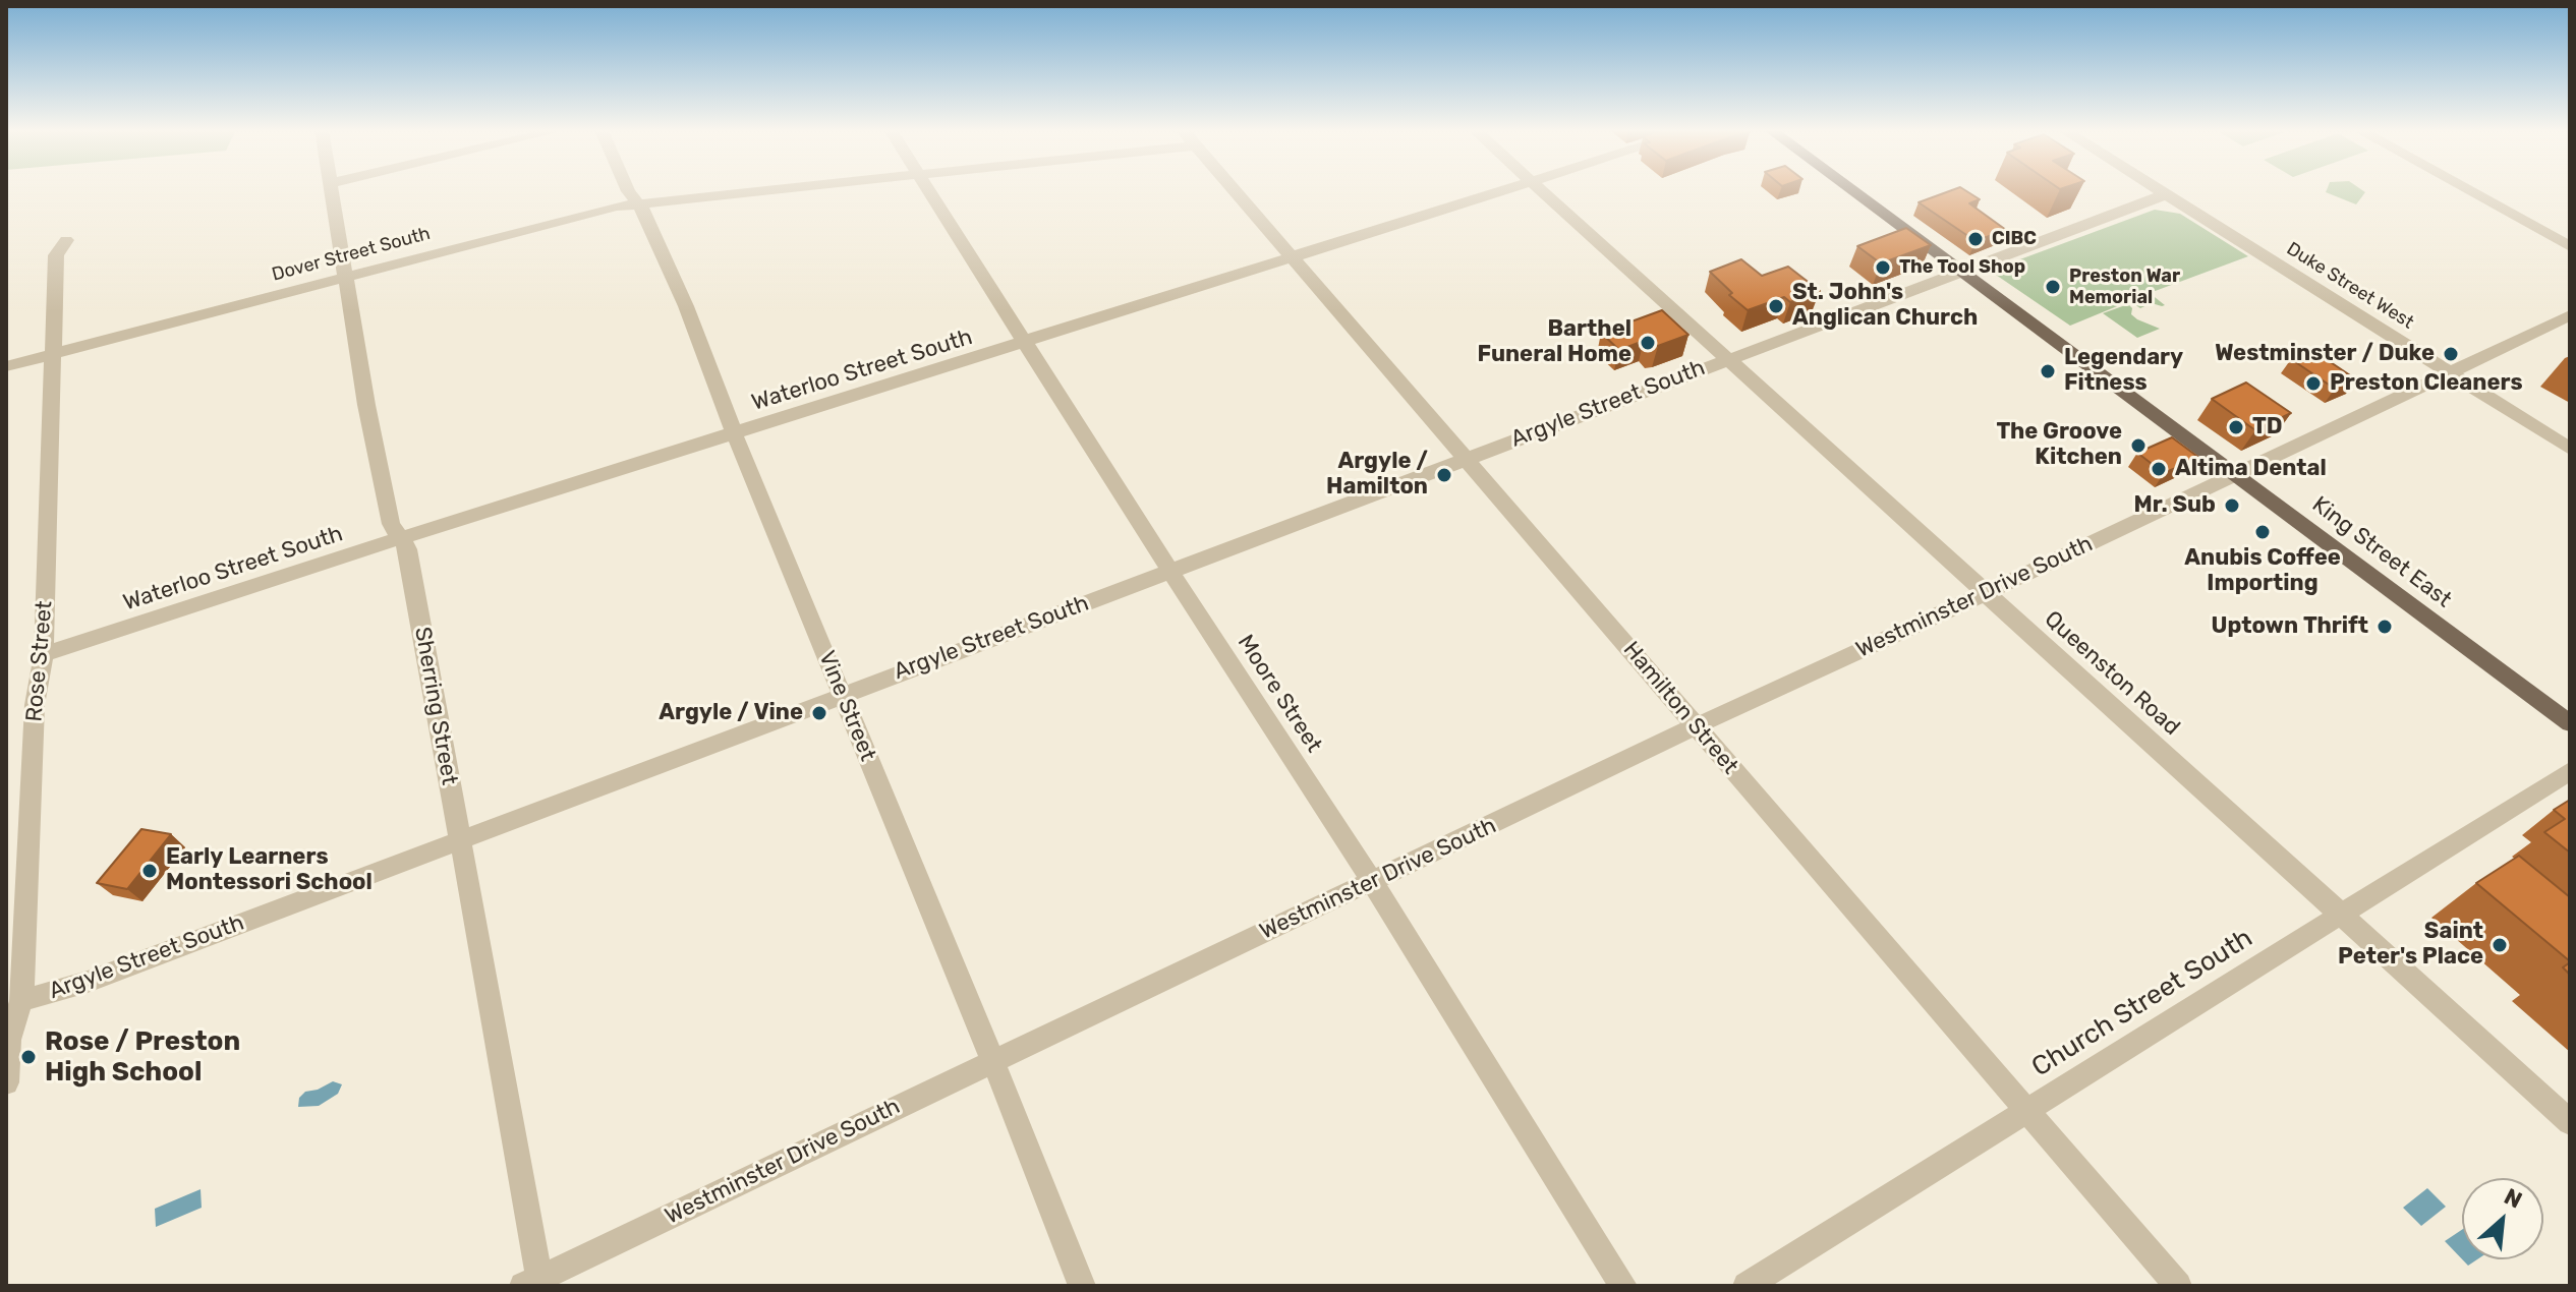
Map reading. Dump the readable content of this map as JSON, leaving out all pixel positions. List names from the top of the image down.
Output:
{
  "streets": {
    "main road": ["King Street East"],
    "street": [
      "Dover Street South",
      "Duke Street West",
      "Waterloo Street South",
      "Argyle Street South",
      "Westminster Drive South",
      "Rose Street",
      "Queenston Road",
      "Moore Street",
      "Sherring Street",
      "Vine Street",
      "Hamilton Street",
      "Church Street South"
    ]
  },
  "crossings": [
    ["Dover Street South", "Rose Street"],
    ["Dover Street South", "Sherring Street"],
    ["Dover Street South", "Vine Street"],
    ["Duke Street West", "Argyle Street South"],
    ["Duke Street West", "Westminster Drive South"],
    ["Waterloo Street South", "Rose Street"],
    ["Waterloo Street South", "Moore Street"],
    ["Waterloo Street South", "Sherring Street"],
    ["Waterloo Street South", "Vine Street"],
    ["Waterloo Street South", "Hamilton Street"],
    ["Argyle Street South", "King Street East"],
    ["Argyle Street South", "Rose Street"],
    ["Argyle Street South", "Queenston Road"],
    ["Argyle Street South", "Moore Street"],
    ["Argyle Street South", "Sherring Street"],
    ["Argyle Street South", "Vine Street"],
    ["Argyle Street South", "Hamilton Street"],
    ["King Street East", "Westminster Drive South"],
    ["Westminster Drive South", "Queenston Road"],
    ["Westminster Drive South", "Moore Street"],
    ["Westminster Drive South", "Sherring Street"],
    ["Westminster Drive South", "Vine Street"],
    ["Westminster Drive South", "Hamilton Street"],
    ["Queenston Road", "Church Street South"],
    ["Hamilton Street", "Church Street South"]
  ],
  "places": [
    "CIBC",
    "The Tool Shop",
    "Preston War Memorial",
    "St. John's Anglican Church",
    "Barthel Funeral Home",
    "Westminster / Duke",
    "Legendary Fitness",
    "Preston Cleaners",
    "TD",
    "The Groove Kitchen",
    "Altima Dental",
    "Argyle / Hamilton",
    "Mr. Sub",
    "Anubis Coffee Importing",
    "Uptown Thrift",
    "Argyle / Vine",
    "Early Learners Montessori School",
    "Saint Peter's Place",
    "Rose / Preston High School"
  ],
  "north": "top right"
}
